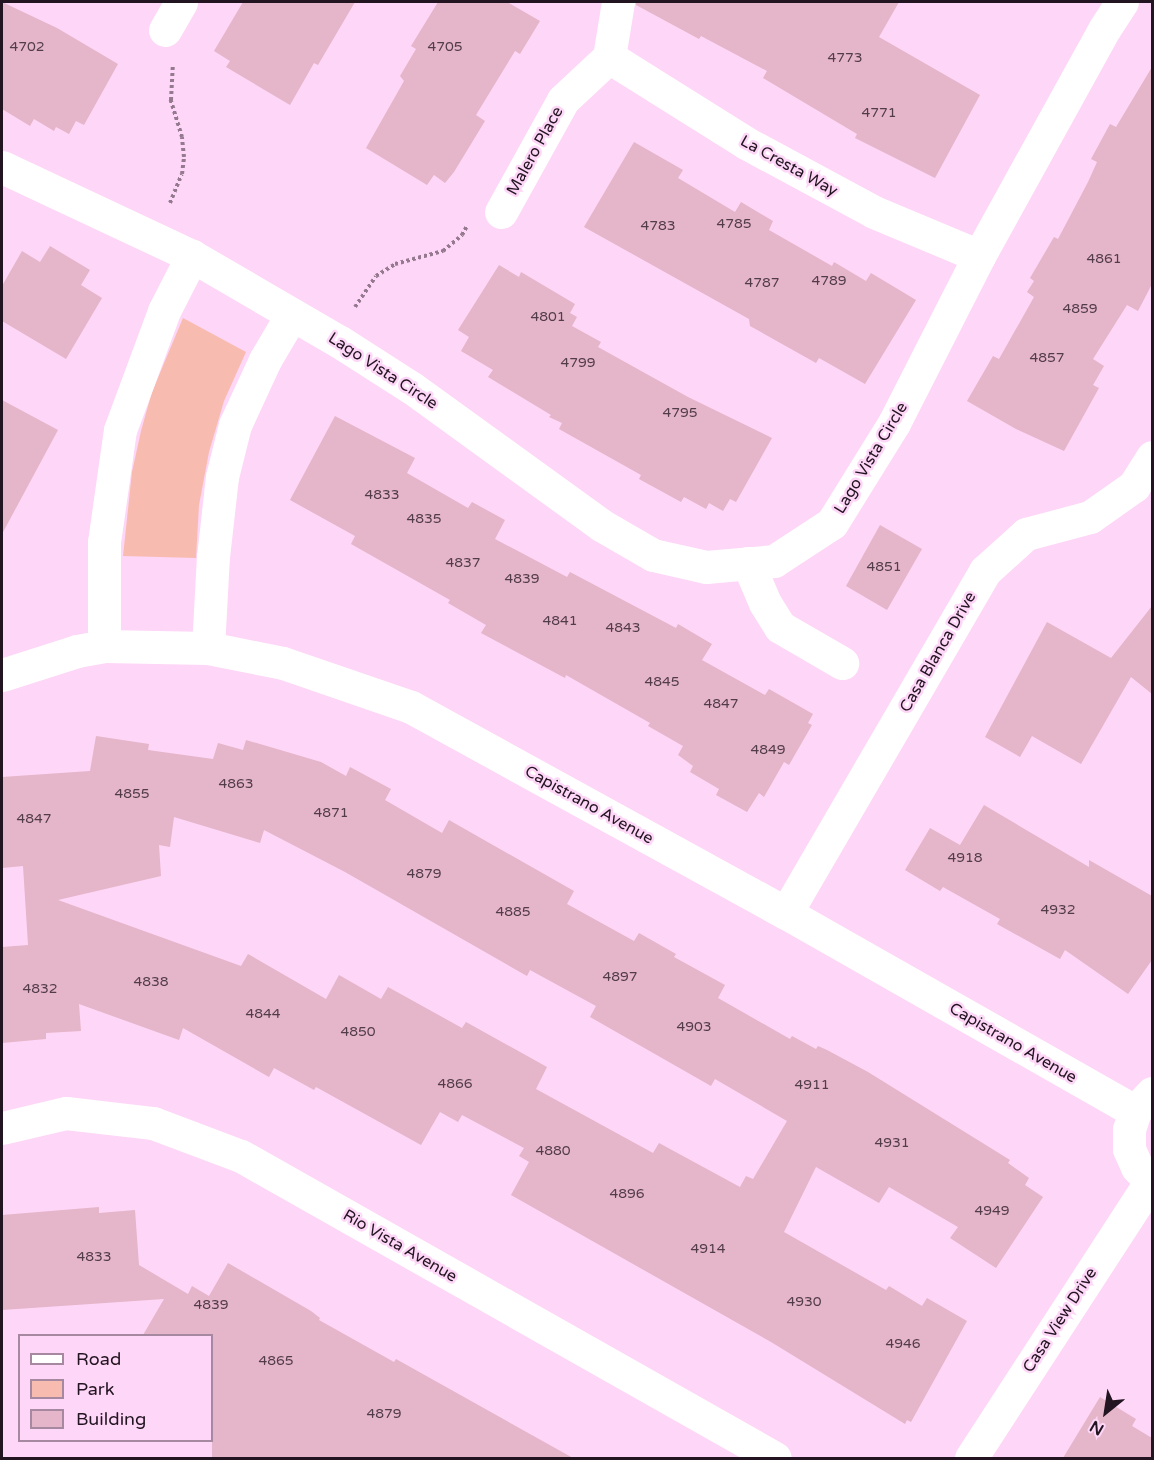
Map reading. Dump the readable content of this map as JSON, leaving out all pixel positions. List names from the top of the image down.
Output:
{
  "streets": {
    "street": [
      "Malero Place",
      "La Cresta Way",
      "Lago Vista Circle",
      "Casa Blanca Drive",
      "Capistrano Avenue",
      "Rio Vista Avenue",
      "Casa View Drive"
    ]
  },
  "crossings": [
    ["Malero Place", "La Cresta Way"],
    ["La Cresta Way", "Lago Vista Circle"],
    ["Casa Blanca Drive", "Capistrano Avenue"],
    ["Capistrano Avenue", "Casa View Drive"]
  ],
  "house_numbers": [
    "4702",
    "4705",
    "4773",
    "4771",
    "4785",
    "4783",
    "4861",
    "4789",
    "4787",
    "4859",
    "4801",
    "4857",
    "4799",
    "4795",
    "4833",
    "4835",
    "4837",
    "4851",
    "4839",
    "4841",
    "4843",
    "4845",
    "4847",
    "4849",
    "4863",
    "4855",
    "4871",
    "4847",
    "4918",
    "4879",
    "4932",
    "4885",
    "4897",
    "4838",
    "4832",
    "4844",
    "4903",
    "4850",
    "4866",
    "4911",
    "4931",
    "4880",
    "4896",
    "4949",
    "4914",
    "4833",
    "4930",
    "4839",
    "4946",
    "4865",
    "4879"
  ],
  "legend": ["Road", "Park", "Building"],
  "north": "bottom left"
}
